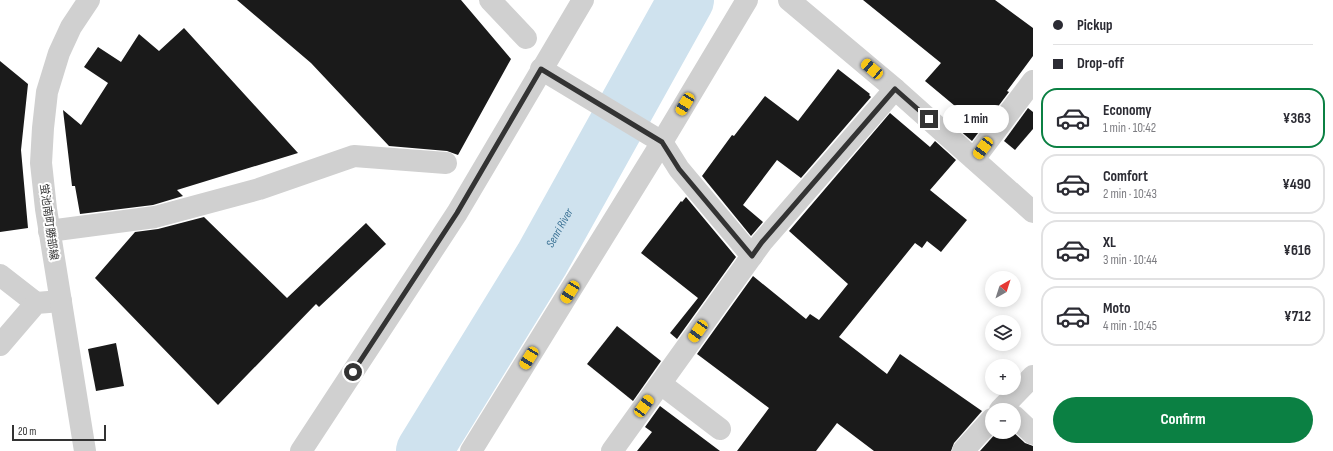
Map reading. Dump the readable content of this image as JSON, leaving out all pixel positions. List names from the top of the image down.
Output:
{
  "streets": {
    "street": ["蛍池南町勝部線"]
  },
  "water": ["Senri River"],
  "scale_bar": "20 m",
  "north": "top right",
  "page": {
    "banner": ["Pickup", "Drop-off"],
    "list": [
      {
        "name": "Economy",
        "note": "1 min · 10:42",
        "value": "¥363"
      },
      {
        "name": "Comfort",
        "note": "2 min · 10:43",
        "value": "¥490"
      },
      {
        "name": "XL",
        "note": "3 min · 10:44",
        "value": "¥616"
      },
      {
        "name": "Moto",
        "note": "4 min · 10:45",
        "value": "¥712"
      }
    ],
    "bubble": "1 min",
    "map_buttons": ["+", "−"],
    "buttons": "Confirm",
    "scale": "20 m"
  }
}
